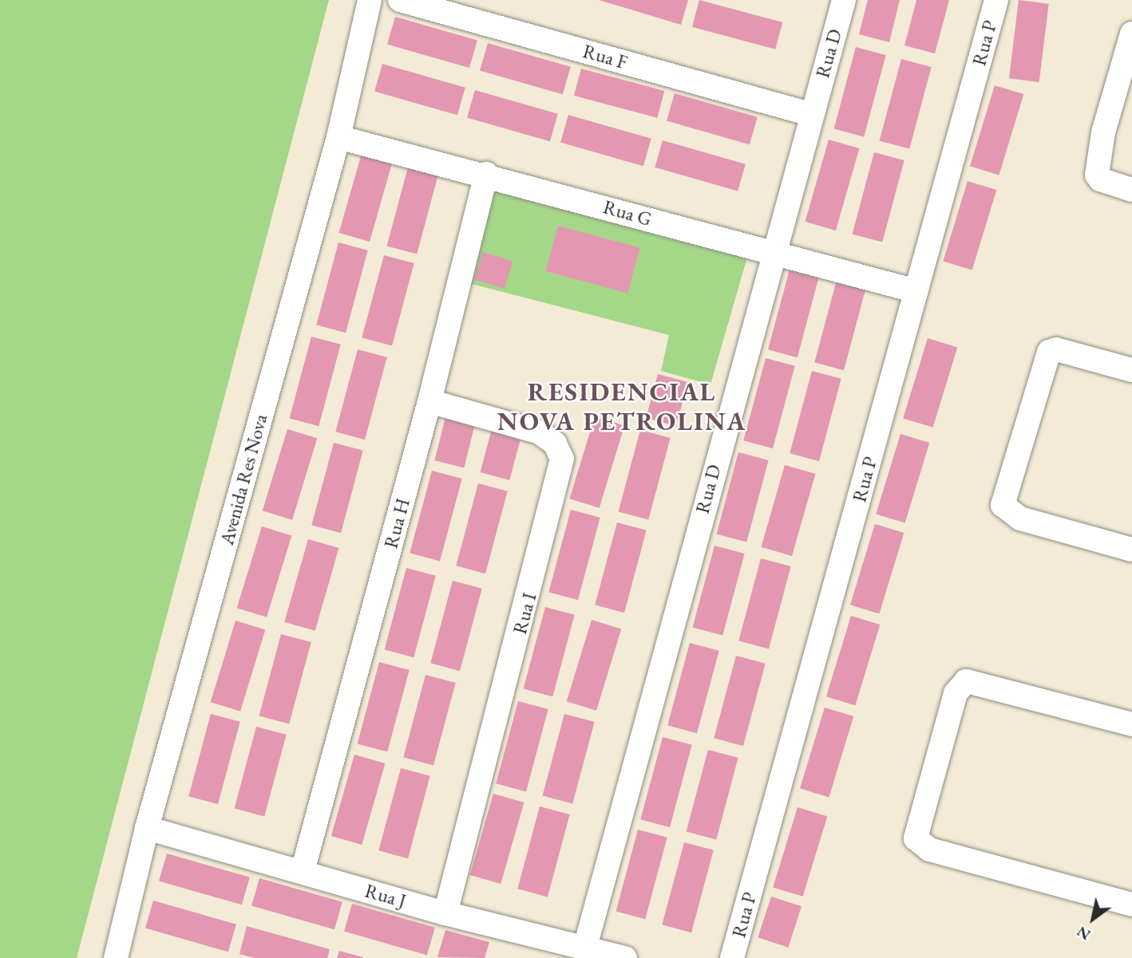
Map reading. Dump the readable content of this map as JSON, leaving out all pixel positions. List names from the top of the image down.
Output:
{
  "streets": {
    "street": [
      "Rua P",
      "Rua D",
      "Rua F",
      "Rua G",
      "Avenida Res Nova",
      "Rua H",
      "Rua I",
      "Rua J"
    ]
  },
  "crossings": [
    ["Rua P", "Rua G"],
    ["Rua D", "Rua F"],
    ["Rua D", "Rua G"],
    ["Rua D", "Rua J"],
    ["Rua G", "Avenida Res Nova"],
    ["Rua G", "Rua H"],
    ["Avenida Res Nova", "Rua J"],
    ["Rua H", "Rua I"],
    ["Rua H", "Rua J"],
    ["Rua I", "Rua J"]
  ],
  "districts": ["RESIDENCIAL NOVA PETROLINA"],
  "north": "bottom left"
}
